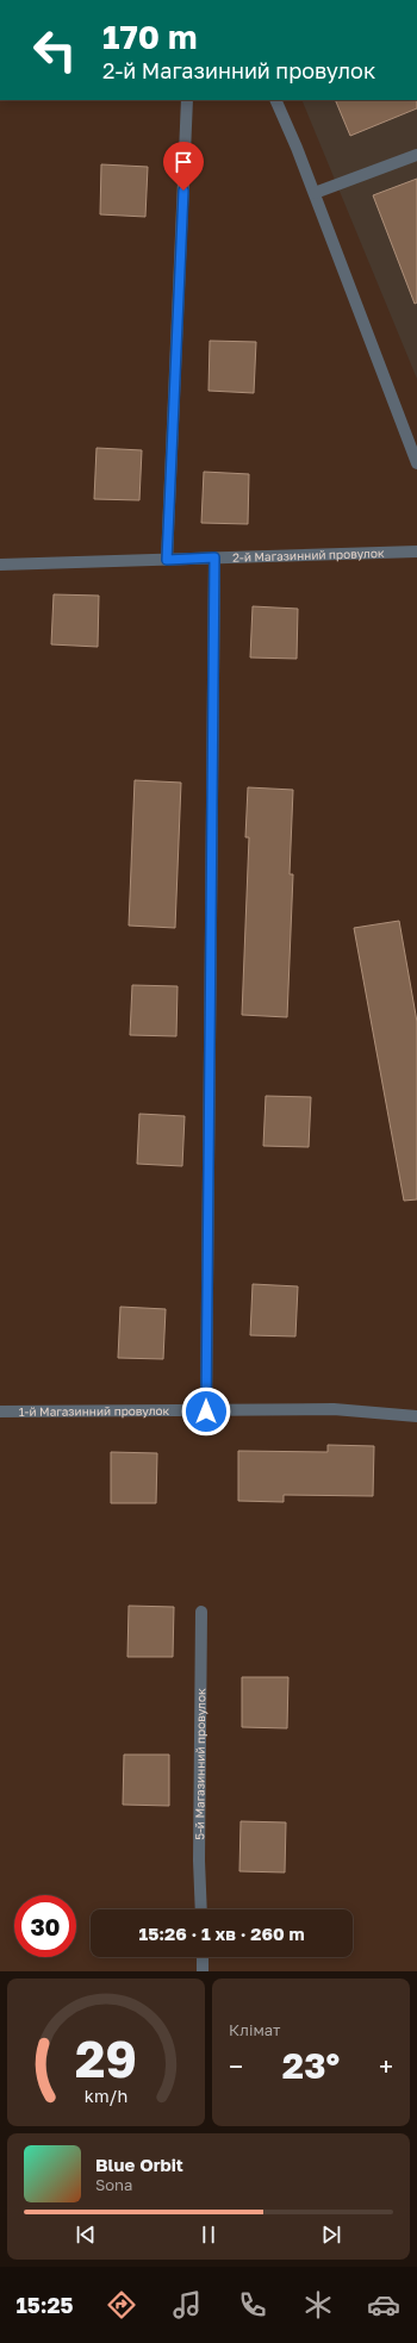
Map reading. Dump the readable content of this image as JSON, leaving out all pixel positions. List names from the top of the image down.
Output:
{
  "streets": {
    "street": ["2-й Магазинний провулок", "1-й Магазинний провулок", "5-й Магазинний провулок"]
  },
  "page": {
    "turn": ["170 m", "2-й Магазинний провулок"],
    "limit": "30",
    "trip": "15:26 · 1 хв · 260 m",
    "tile": "Клімат",
    "heat": ["−", "23°", "+"],
    "song": ["Blue Orbit", "Sona"],
    "tabs": "15:25",
    "gauge": ["29", "km/h"]
  }
}
